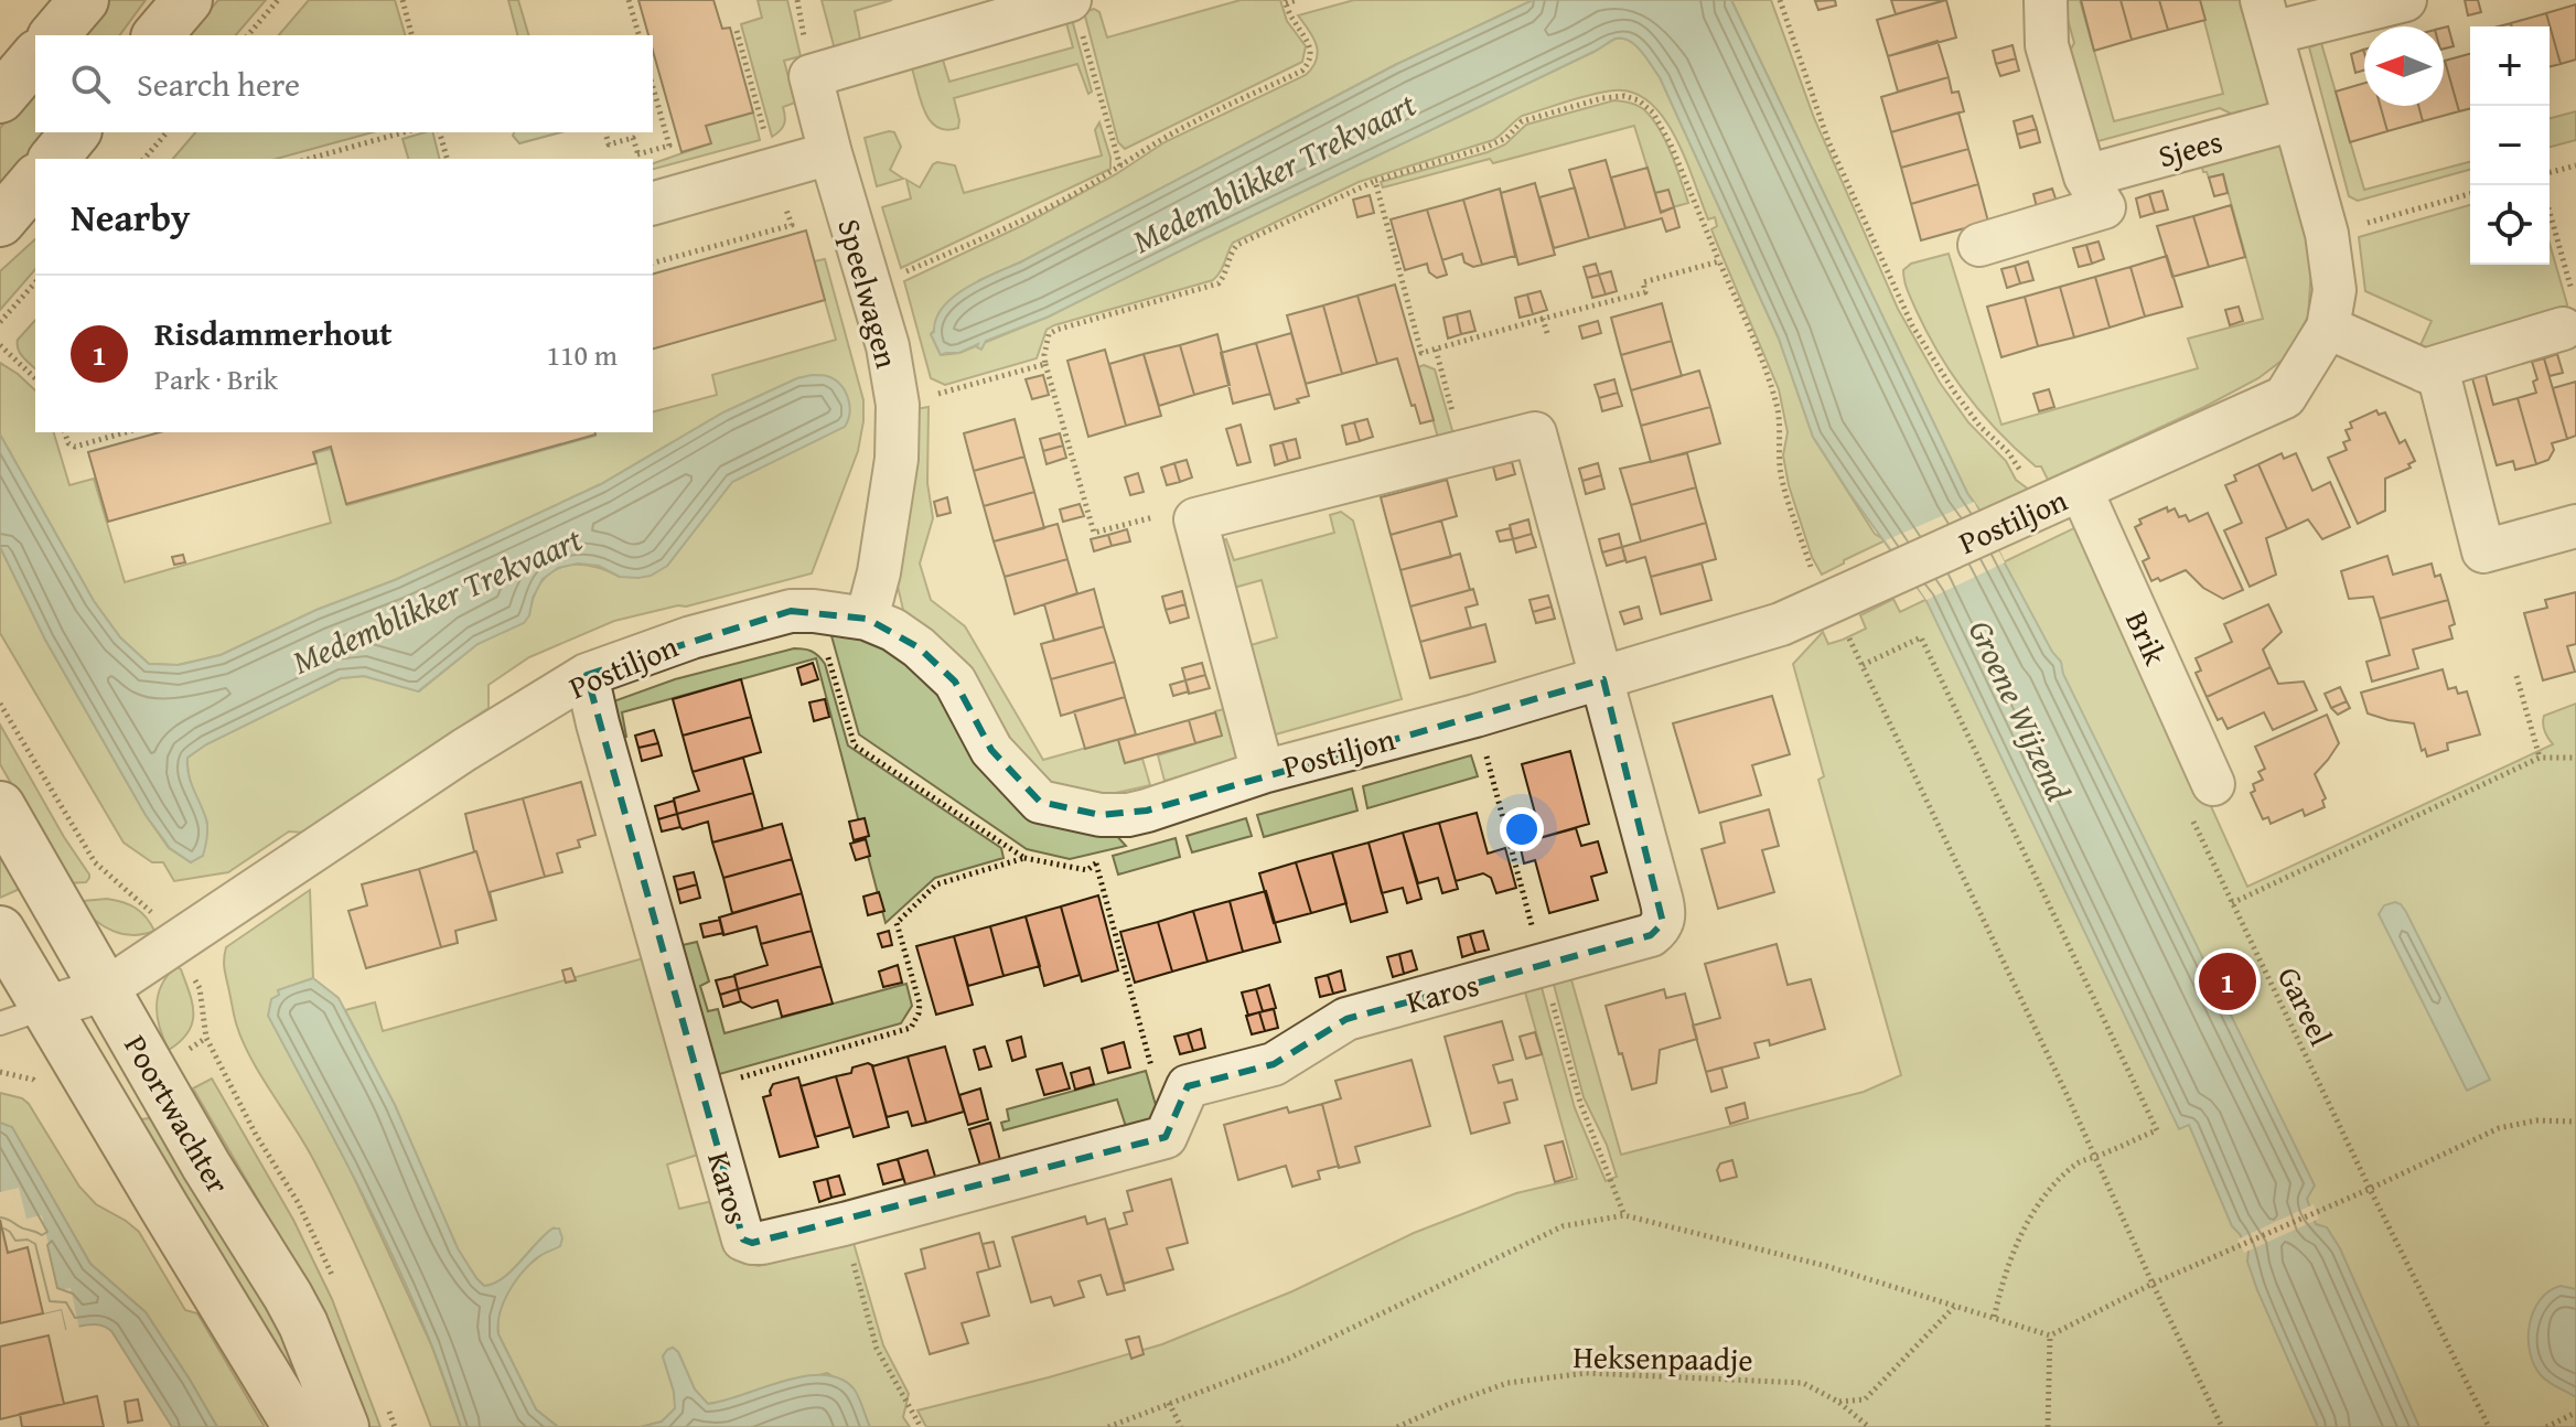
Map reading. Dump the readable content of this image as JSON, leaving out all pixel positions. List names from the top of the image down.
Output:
{
  "streets": {
    "street": [
      "Sjees",
      "Speelwagen",
      "Postiljon",
      "Brik",
      "Karos",
      "Poortwachter"
    ],
    "path": ["Gareel", "Heksenpaadje"]
  },
  "crossings": [
    ["Sjees", "Postiljon"],
    ["Speelwagen", "Postiljon"],
    ["Postiljon", "Brik"],
    ["Postiljon", "Karos"],
    ["Postiljon", "Poortwachter"],
    ["Brik", "Gareel"]
  ],
  "water": ["Medemblikker Trekvaart", "Groene Wijzend"],
  "north": "left",
  "page": {
    "map_buttons": ["+", "−"],
    "search": "Search here",
    "heading": "Nearby",
    "list": [
      {
        "mark": "1",
        "name": "Risdammerhout",
        "note": "Park · Brik",
        "value": "110 m"
      }
    ],
    "pins": "1"
  }
}
